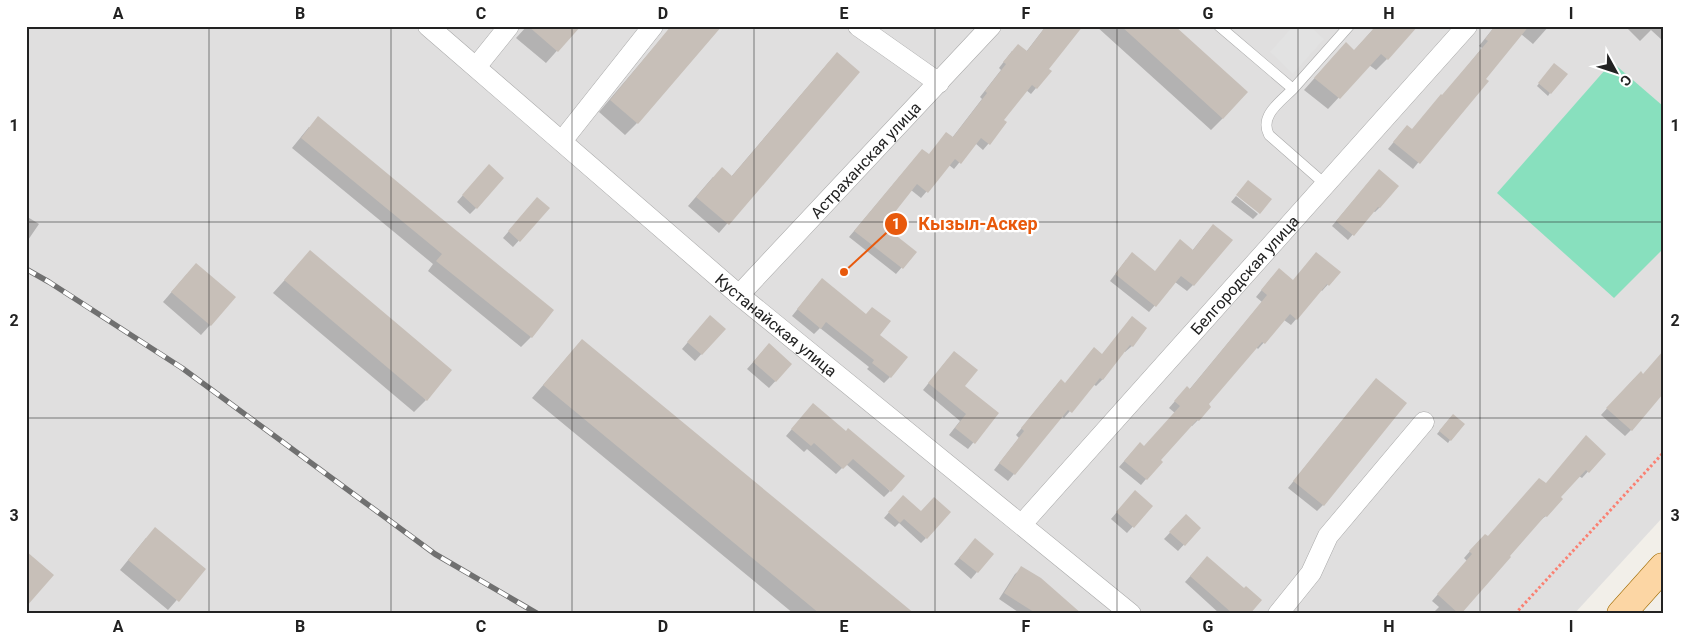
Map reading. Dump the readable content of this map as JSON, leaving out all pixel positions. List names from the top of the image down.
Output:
{
  "streets": {
    "street": ["Астраханская улица", "Белгородская улица", "Кустанайская улица"]
  },
  "crossings": [
    ["Астраханская улица", "Кустанайская улица"],
    ["Белгородская улица", "Кустанайская улица"]
  ],
  "places": ["Кызыл-Аскер"],
  "north": "bottom right",
  "grid": {
    "columns": [
      "A",
      "B",
      "C",
      "D",
      "E",
      "F",
      "G",
      "H",
      "I"
    ],
    "rows": ["1", "2", "3"]
  }
}
